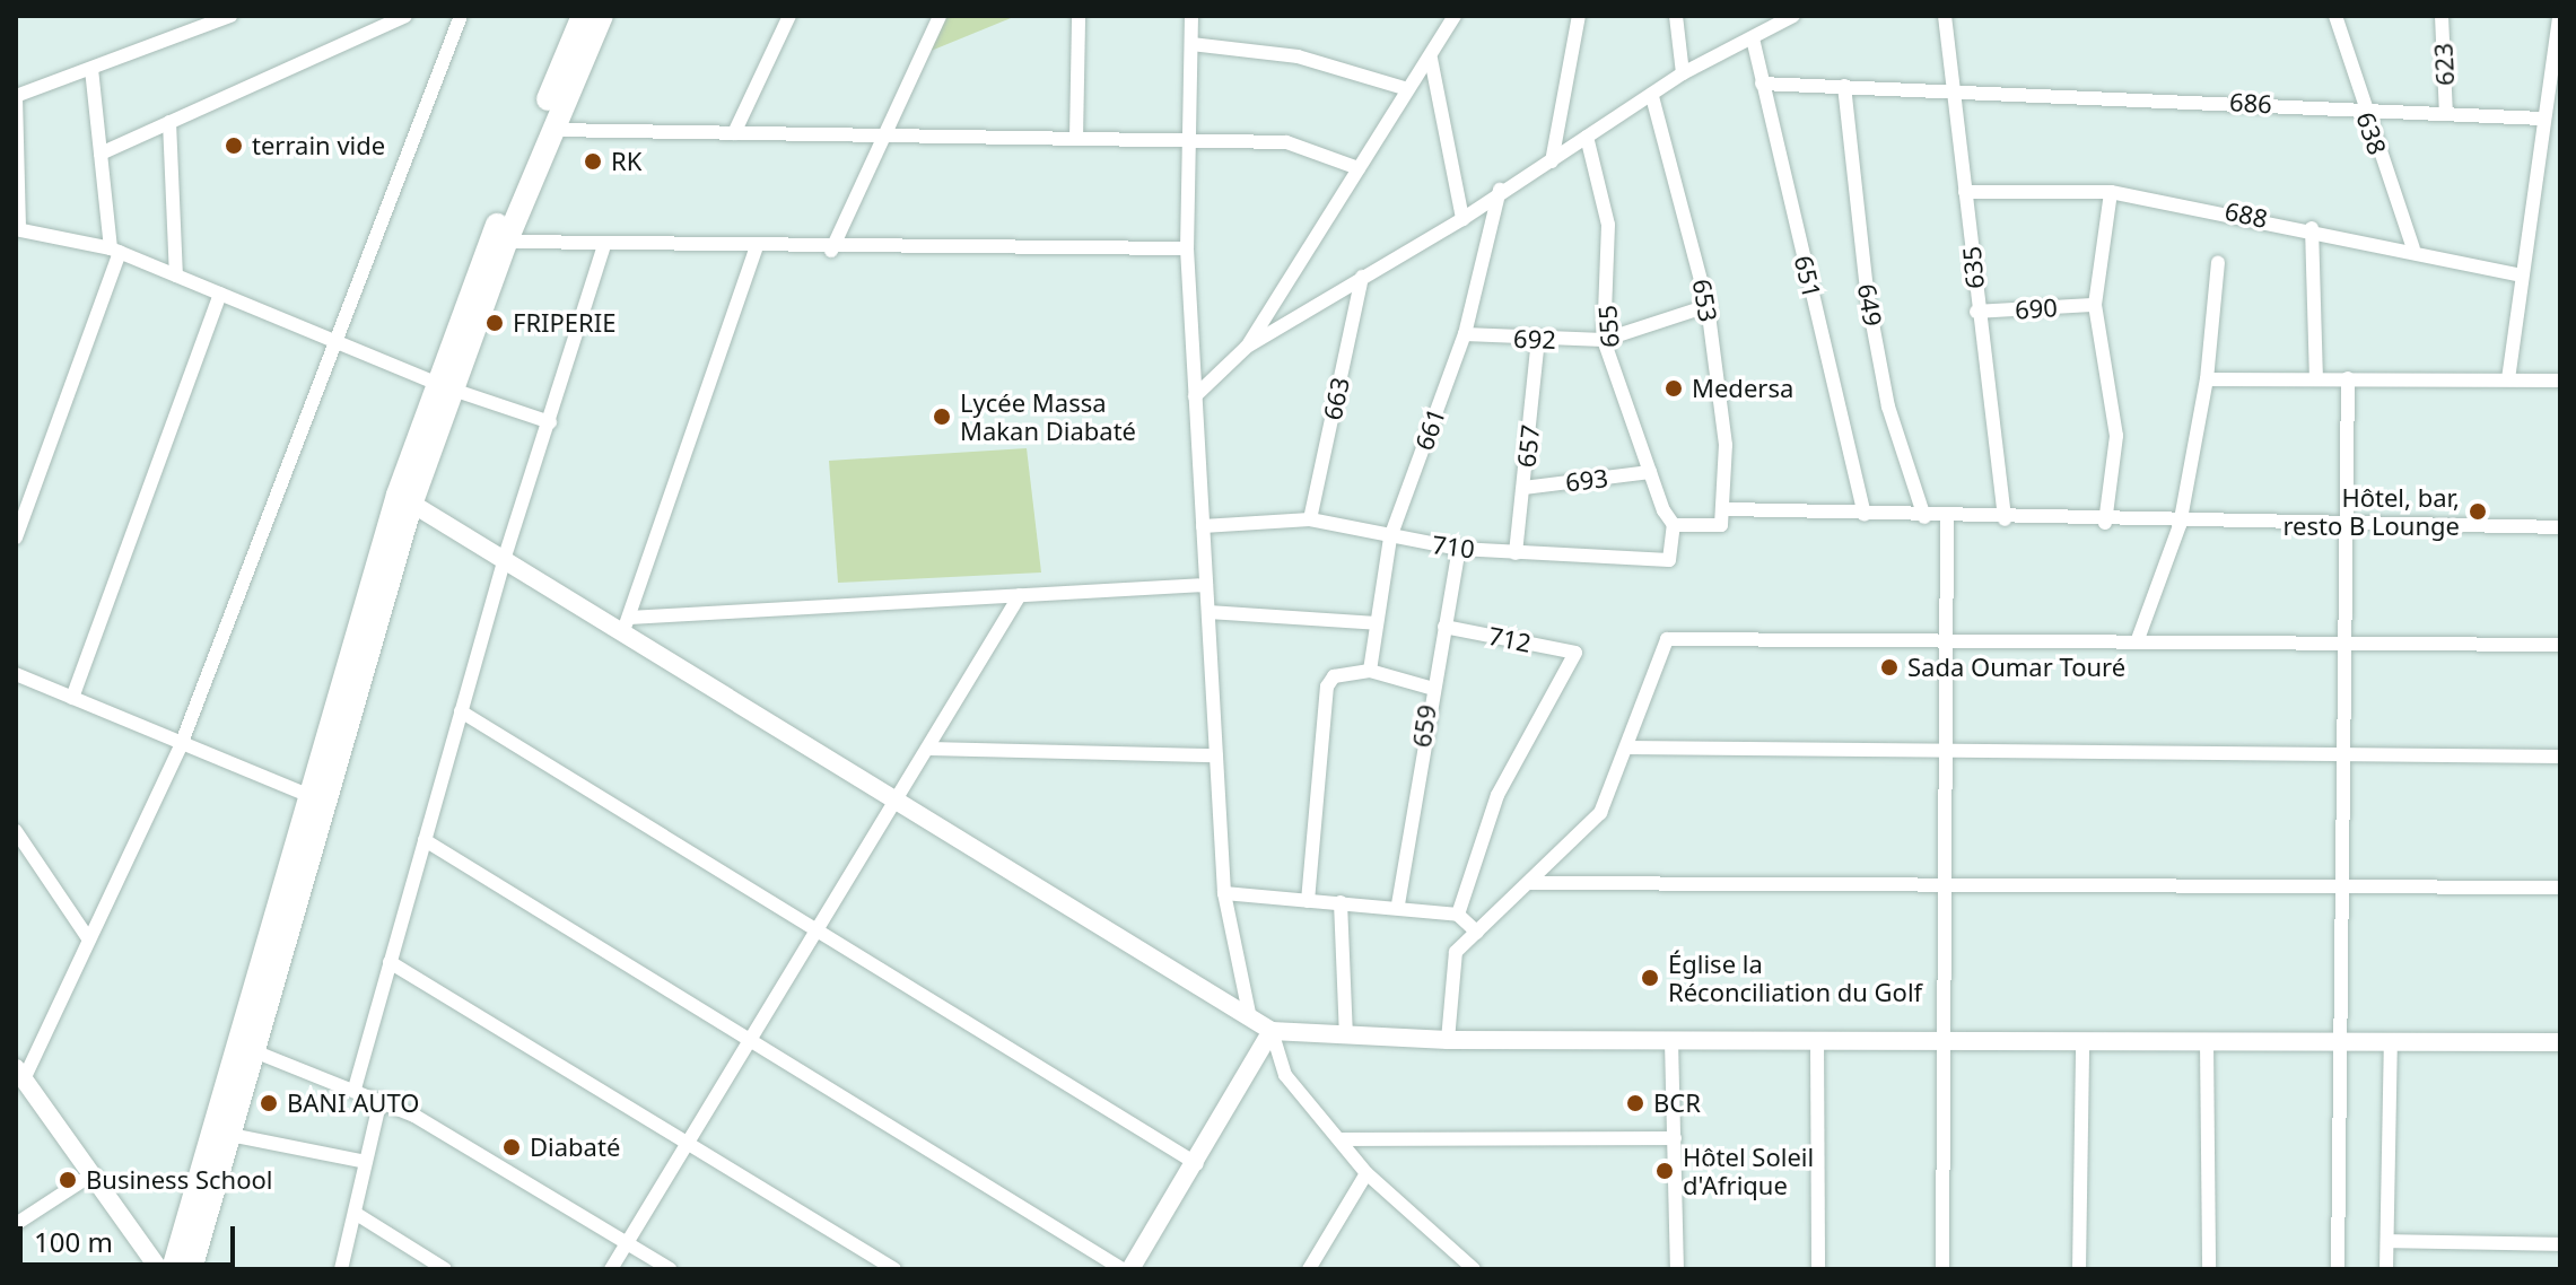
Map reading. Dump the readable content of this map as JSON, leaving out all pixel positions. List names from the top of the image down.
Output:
{
  "streets": {
    "street": [
      "623",
      "686",
      "638",
      "688",
      "635",
      "651",
      "653",
      "649",
      "690",
      "655",
      "692",
      "663",
      "661",
      "657",
      "693",
      "710",
      "712",
      "659"
    ]
  },
  "crossings": [
    ["623", "686"],
    ["686", "638"],
    ["686", "635"],
    ["686", "651"],
    ["686", "649"],
    ["638", "688"],
    ["688", "635"],
    ["635", "690"],
    ["653", "692"],
    ["655", "692"],
    ["655", "693"],
    ["655", "710"],
    ["692", "661"],
    ["692", "657"],
    ["663", "710"],
    ["661", "710"],
    ["657", "693"],
    ["657", "710"],
    ["710", "659"],
    ["712", "659"]
  ],
  "places": [
    "terrain vide",
    "RK",
    "FRIPERIE",
    "Medersa",
    "Lycée Massa Makan Diabaté",
    "Hôtel, bar, resto B Lounge",
    "Sada Oumar Touré",
    "Église la Réconciliation du Golf",
    "BANI AUTO",
    "BCR",
    "Diabaté",
    "Hôtel Soleil d'Afrique",
    "Business School"
  ],
  "scale_bar": "100 m"
}
